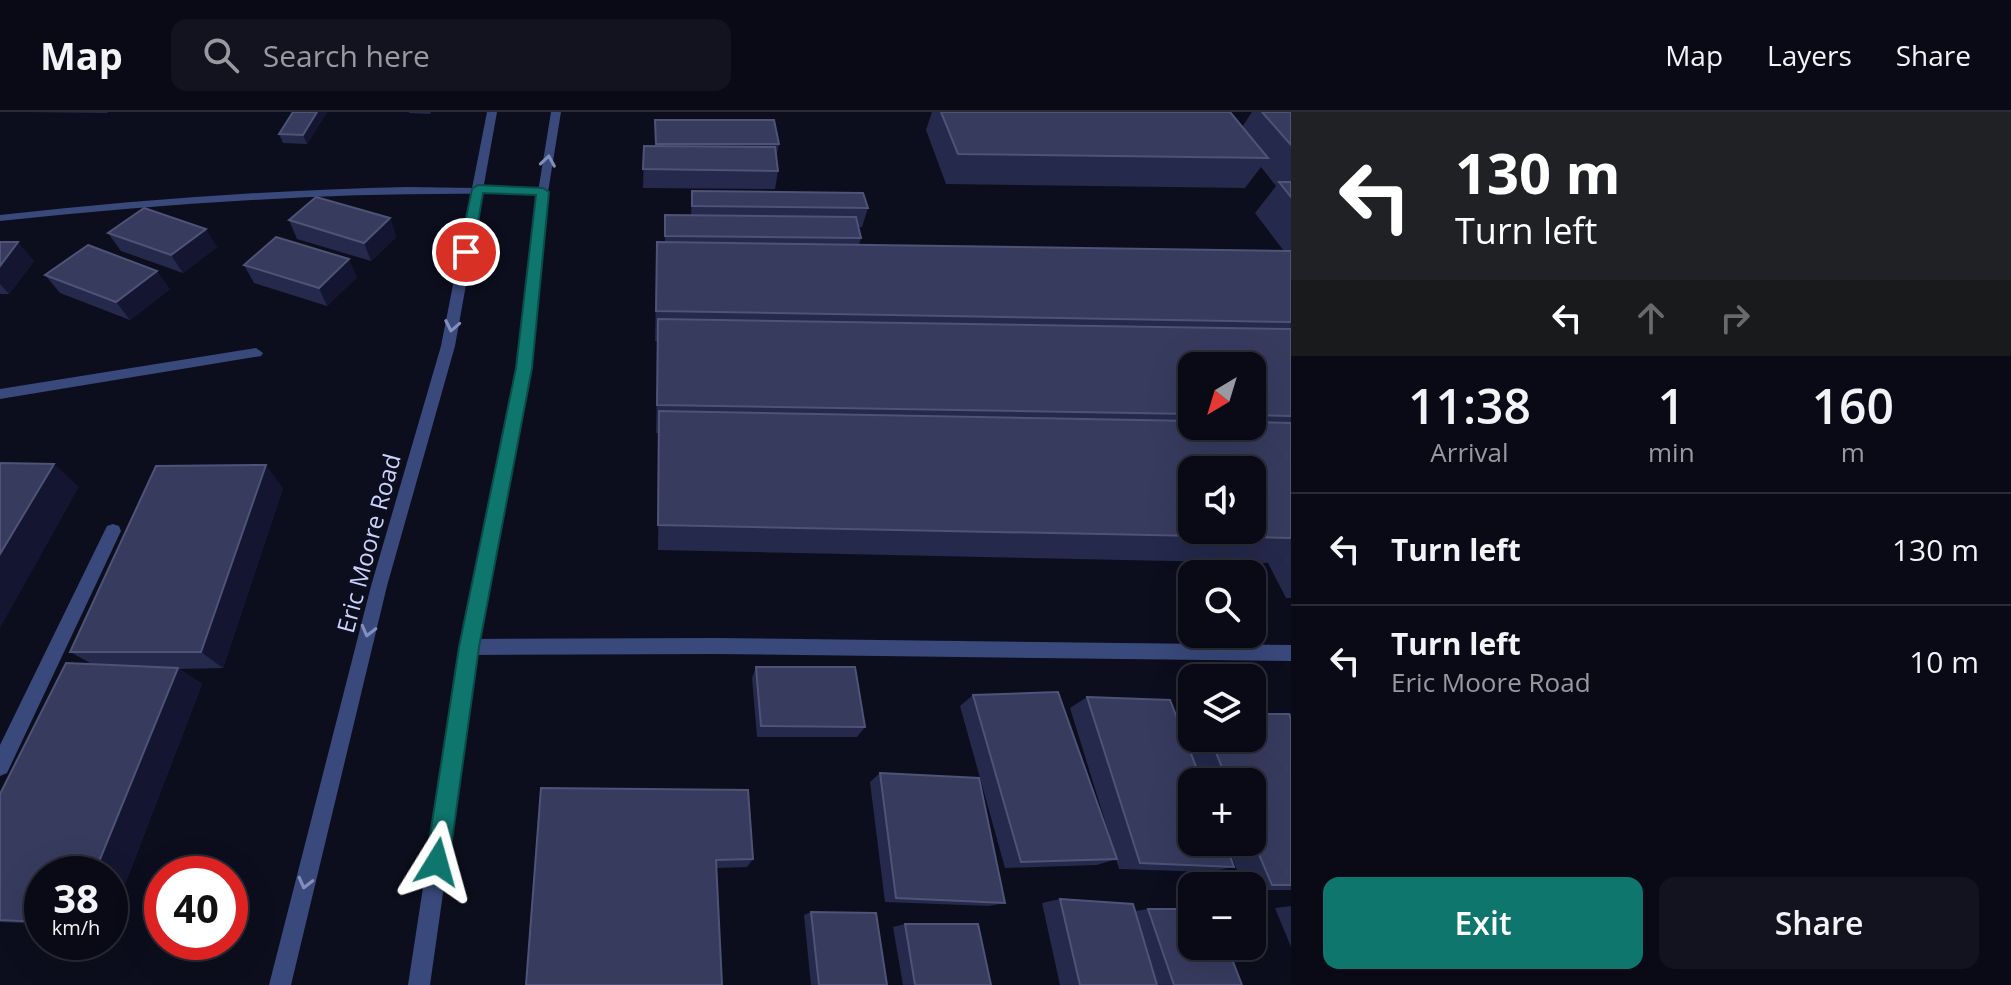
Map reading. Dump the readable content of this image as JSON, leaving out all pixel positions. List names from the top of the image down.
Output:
{
  "streets": {
    "street": ["Eric Moore Road"]
  },
  "north": "bottom left",
  "page": {
    "header": "Map",
    "search": "Search here",
    "nav": ["Map", "Layers", "Share"],
    "turn": ["130 m", "Turn left"],
    "map_buttons": ["+", "−"],
    "eta": [
      "11:38",
      "Arrival",
      "1",
      "min",
      "160",
      "m"
    ],
    "list": [
      {
        "name": "Turn left",
        "value": "130 m"
      },
      {
        "name": "Turn left",
        "note": "Eric Moore Road",
        "value": "10 m"
      }
    ],
    "speed": "38 km/h",
    "limit": "40",
    "buttons": ["Exit", "Share"]
  }
}
